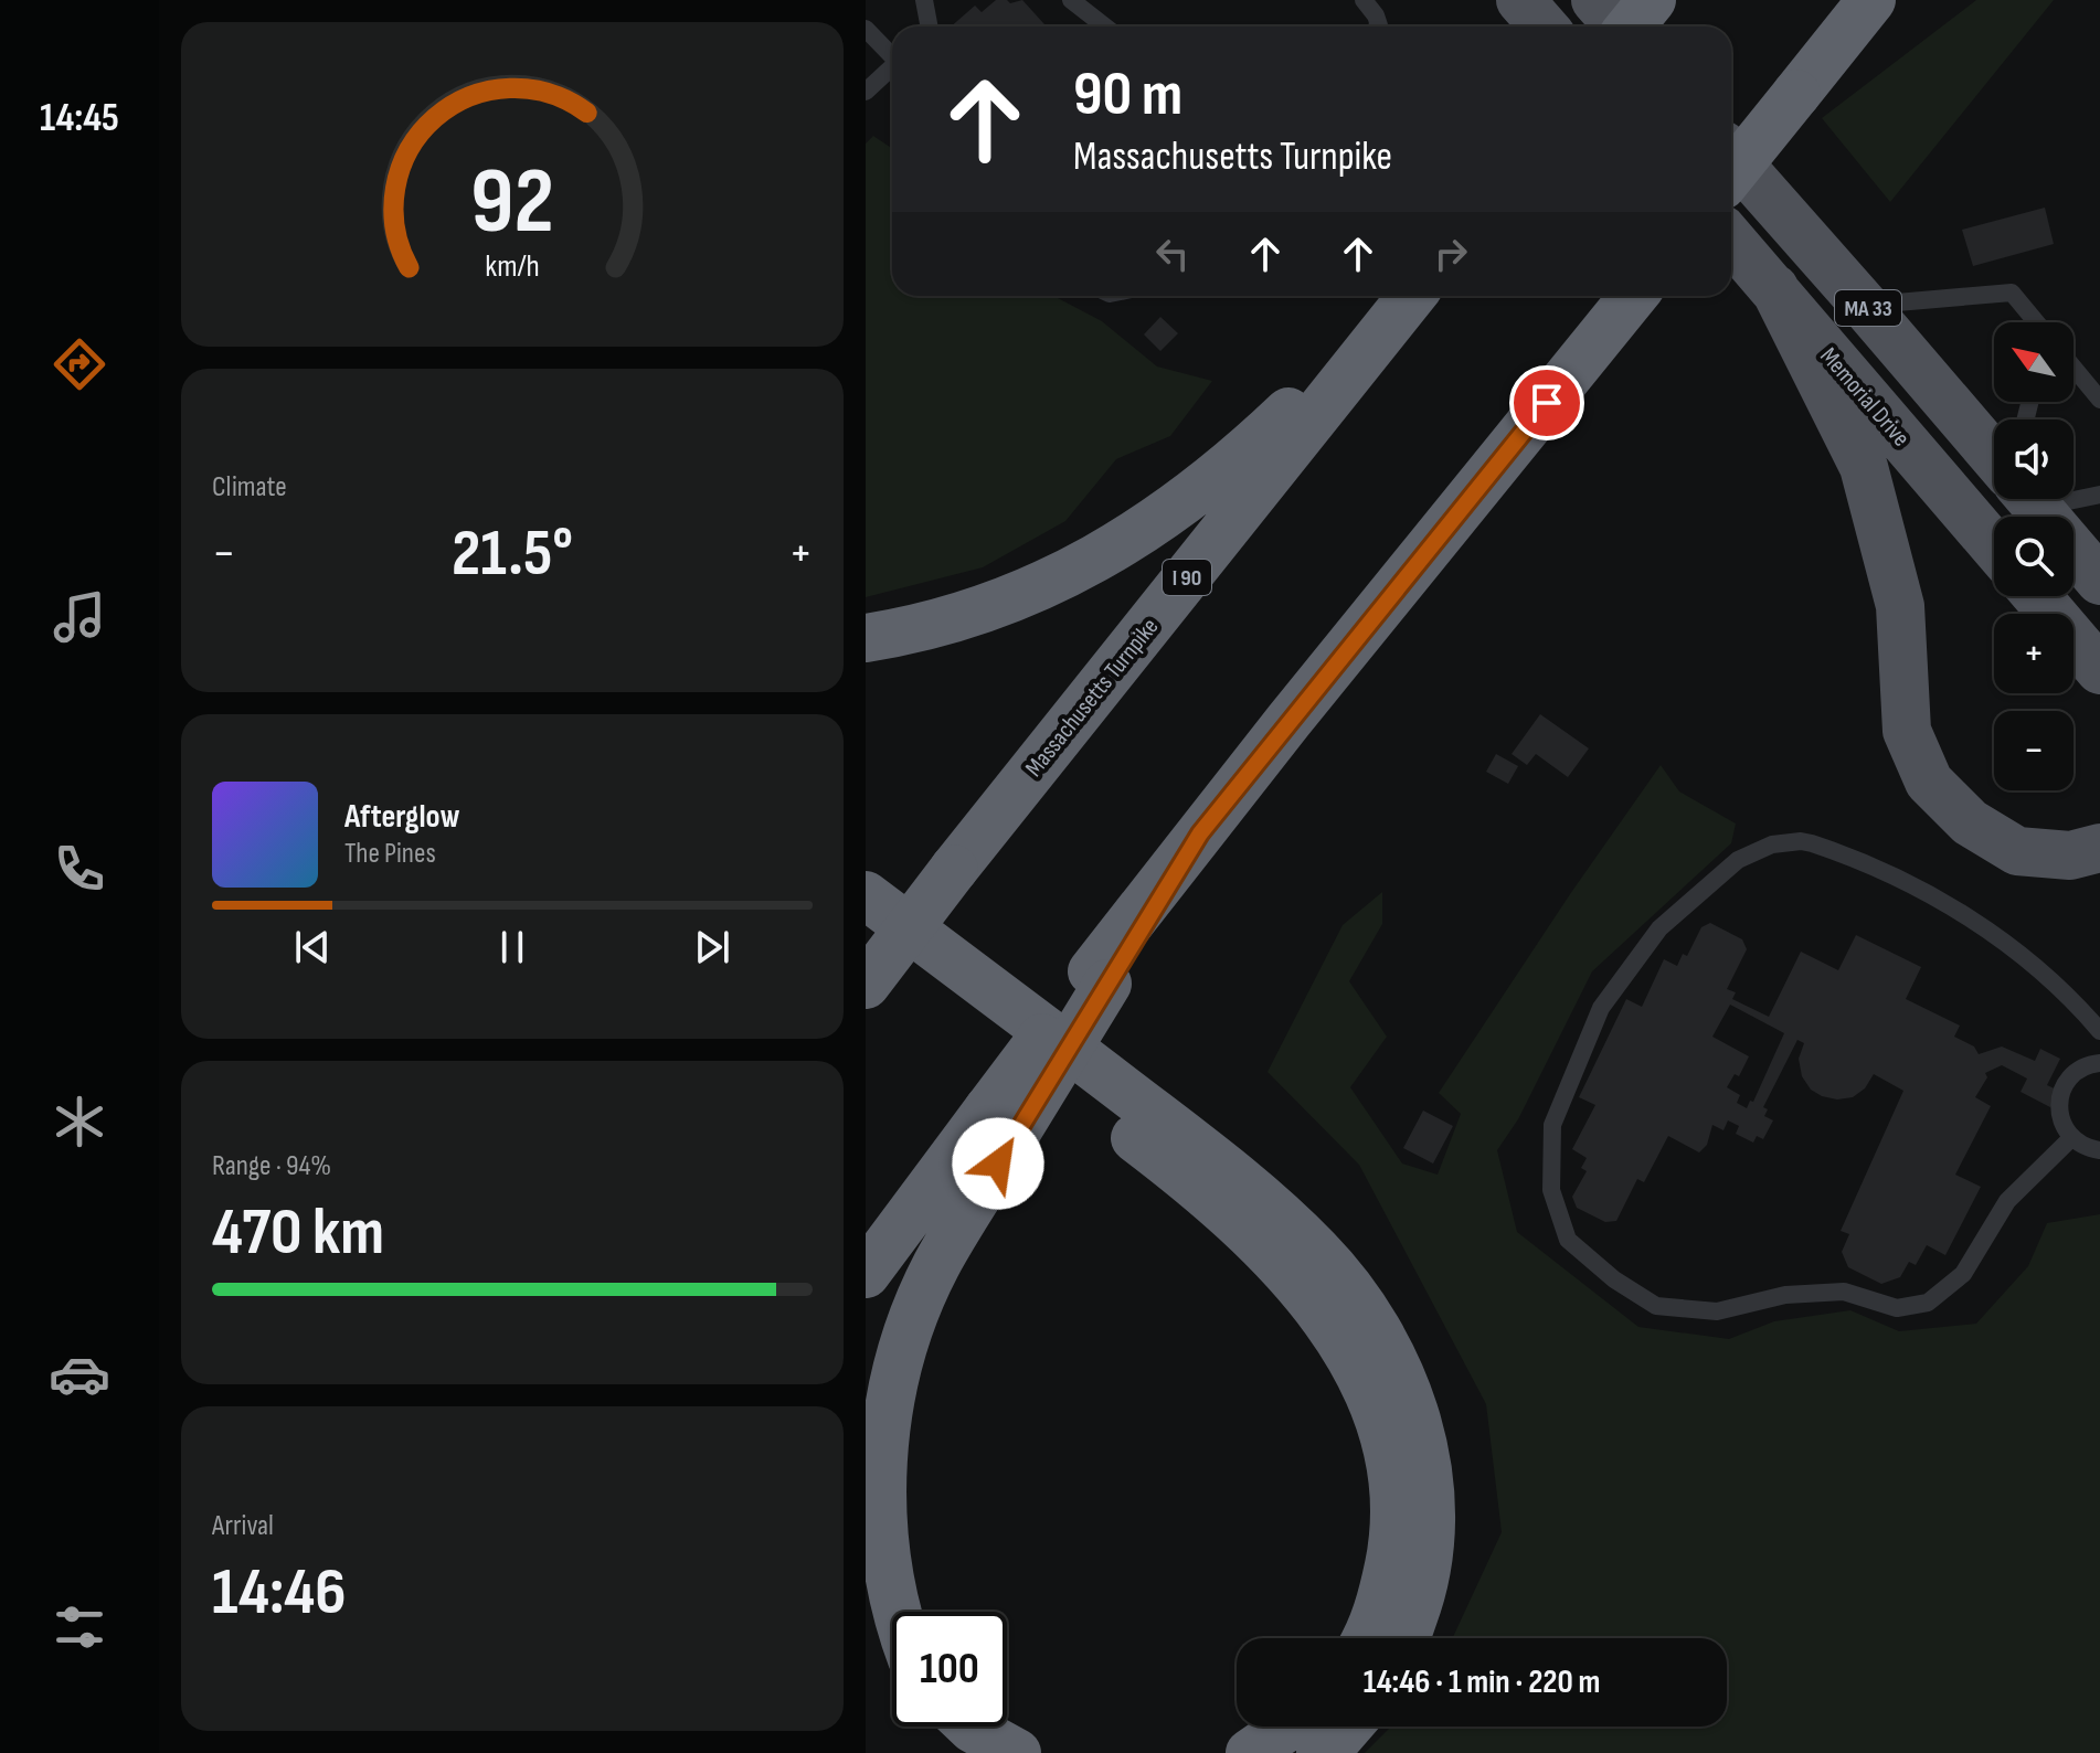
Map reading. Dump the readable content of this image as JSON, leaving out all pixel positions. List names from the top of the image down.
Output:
{
  "streets": {
    "highway": ["I 90", "Massachusetts Turnpike"],
    "main road": ["MA 33", "Memorial Drive"]
  },
  "north": "top left",
  "page": {
    "tabs": "14:45",
    "turn": ["90 m", "Massachusetts Turnpike"],
    "map_buttons": ["+", "−"],
    "tile": [
      "Climate",
      ["Range · 94%", "470 km"],
      ["Arrival", "14:46"]
    ],
    "heat": ["−", "21.5°", "+"],
    "song": ["Afterglow", "The Pines"],
    "limit": "100",
    "trip": "14:46 · 1 min · 220 m",
    "gauge": ["92", "km/h"]
  }
}
